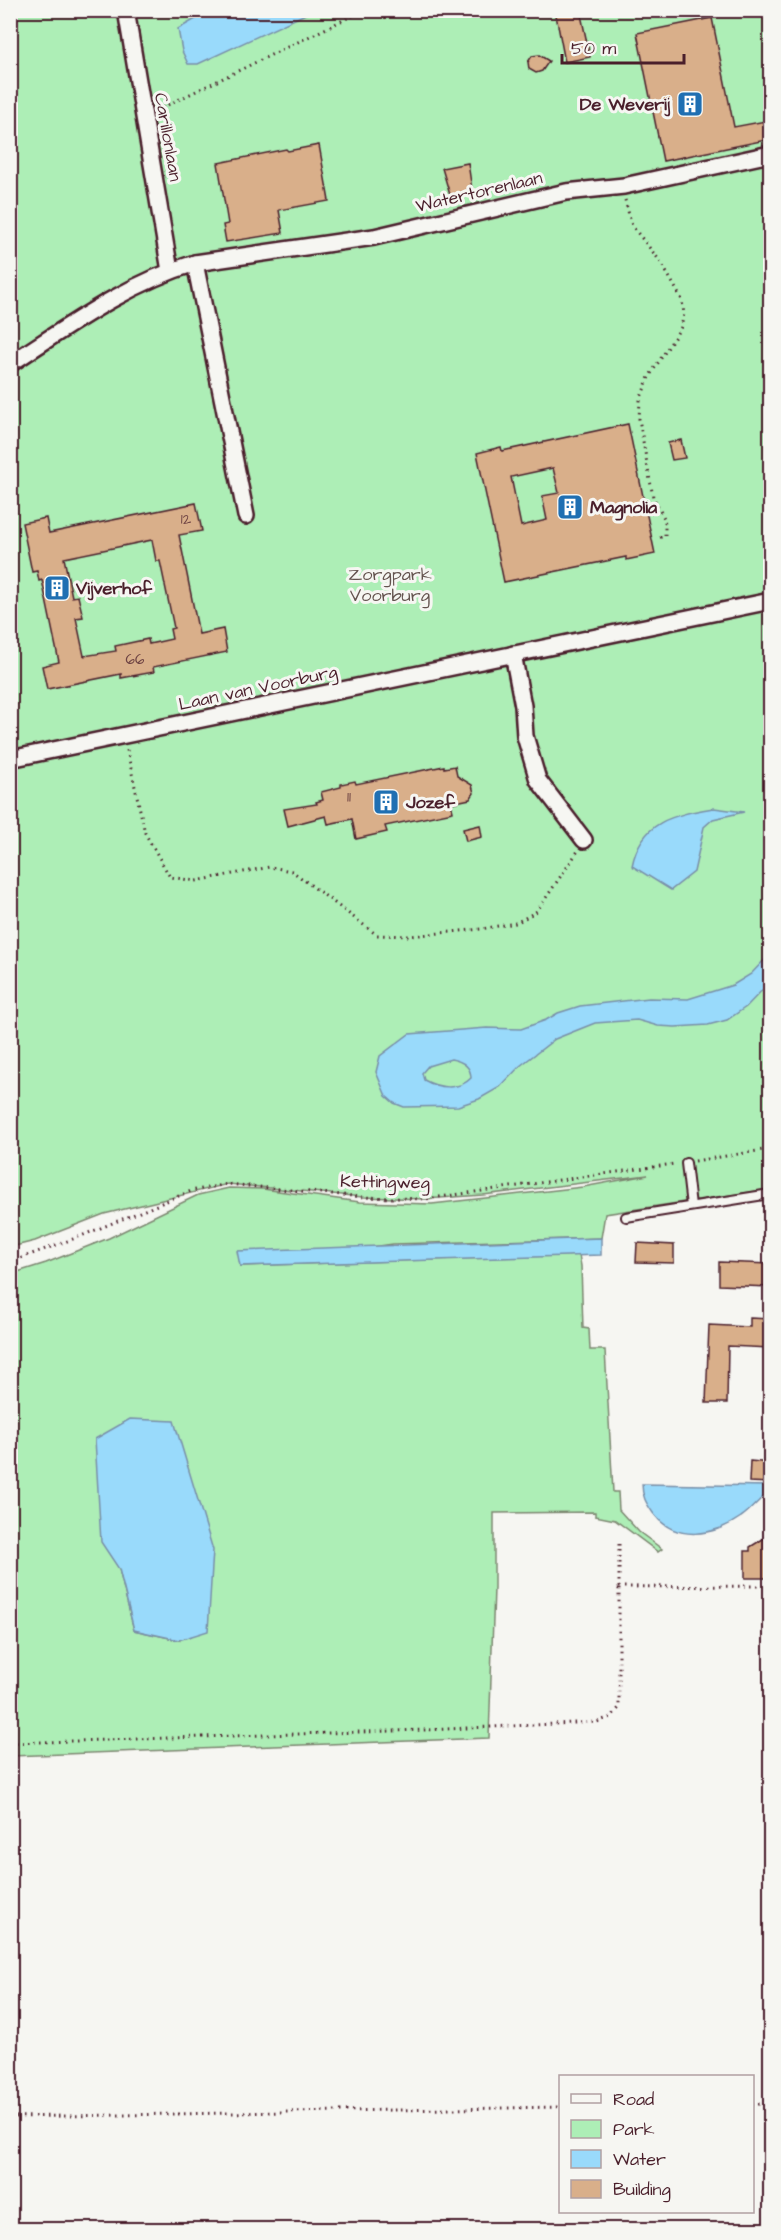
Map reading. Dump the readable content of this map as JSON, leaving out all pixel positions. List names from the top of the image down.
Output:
{
  "streets": {
    "street": ["Carillonlaan", "Watertorenlaan", "Laan van Voorburg"],
    "path": ["Kettingweg"]
  },
  "crossings": [
    ["Carillonlaan", "Watertorenlaan"]
  ],
  "parks": ["Zorgpark Voorburg"],
  "places": {
    "building": [
      "De Weverij",
      "Magnolia",
      "Vijverhof",
      "Jozef"
    ]
  },
  "house_numbers": ["12", "66", "11"],
  "legend": [
    "Road",
    "Park",
    "Water",
    "Building"
  ],
  "scale_bar": "50 m"
}
